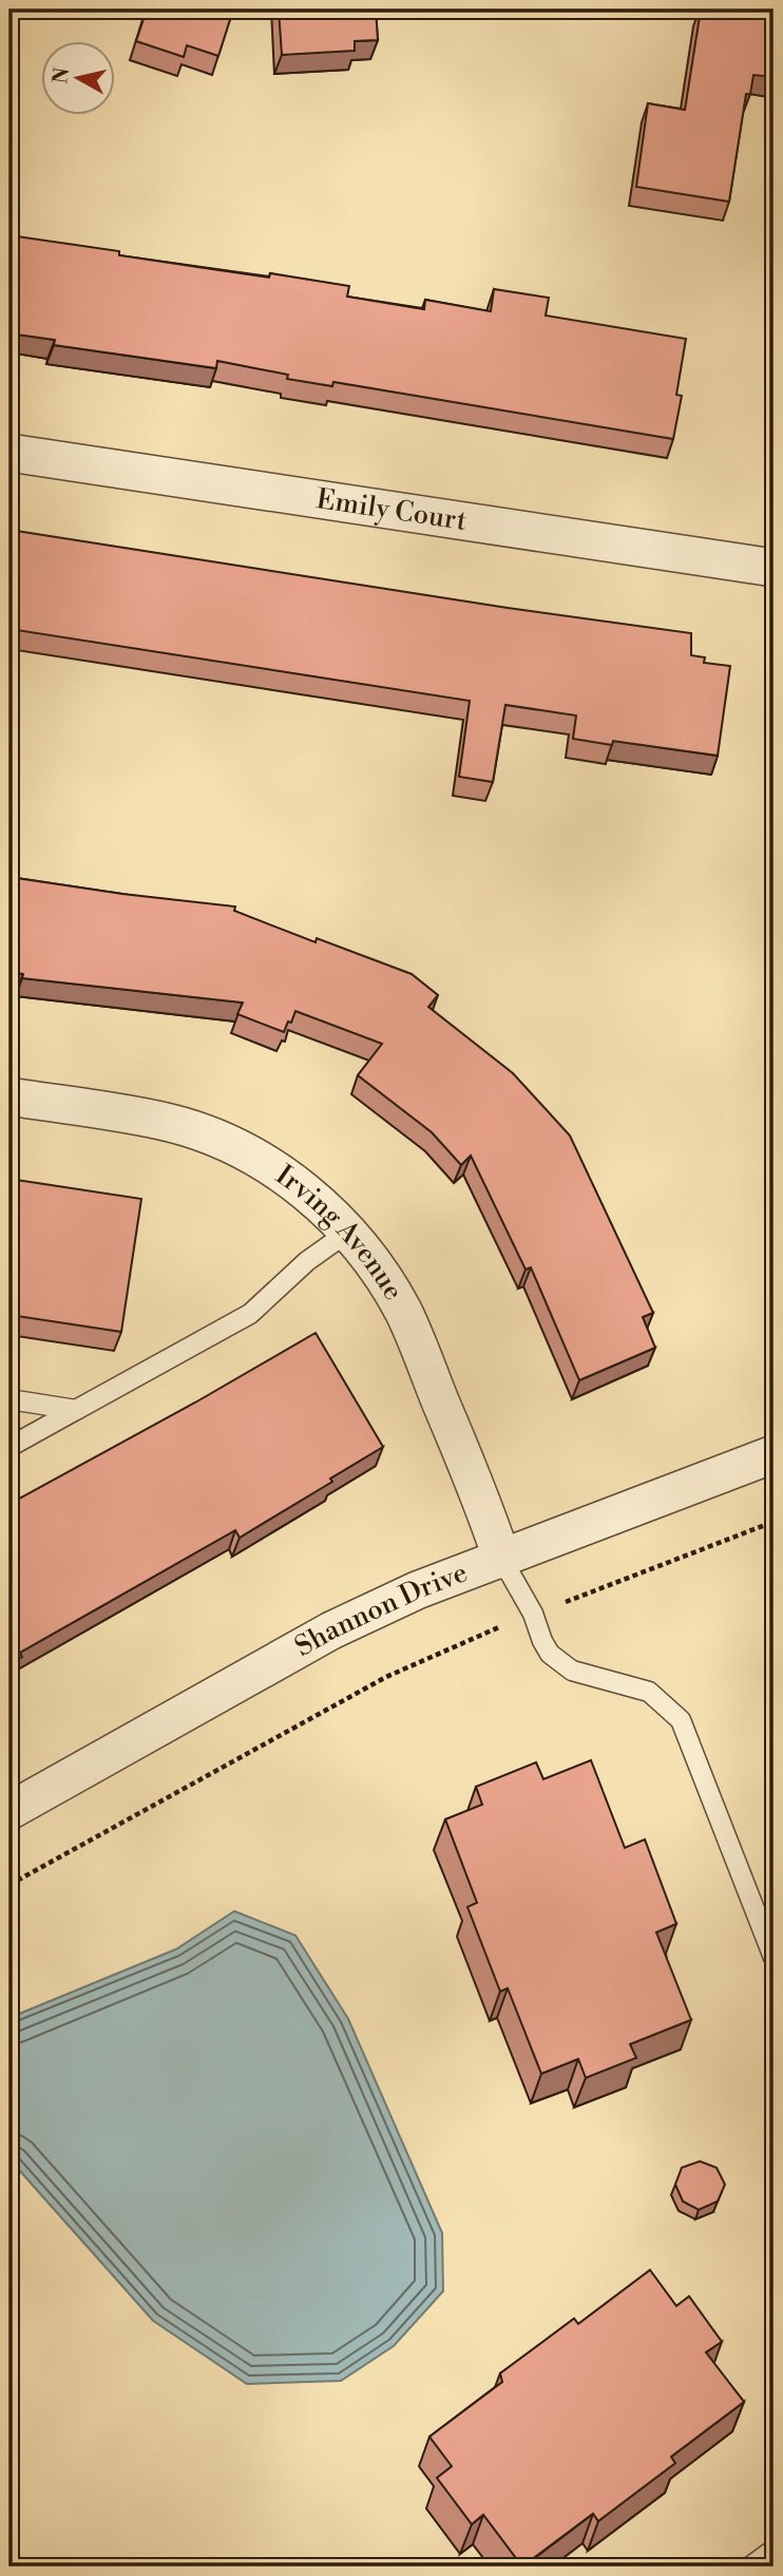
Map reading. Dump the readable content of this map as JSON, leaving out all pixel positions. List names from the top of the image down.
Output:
{
  "streets": {
    "street": ["Emily Court", "Irving Avenue", "Shannon Drive"]
  },
  "crossings": [
    ["Irving Avenue", "Shannon Drive"]
  ],
  "north": "left"
}
